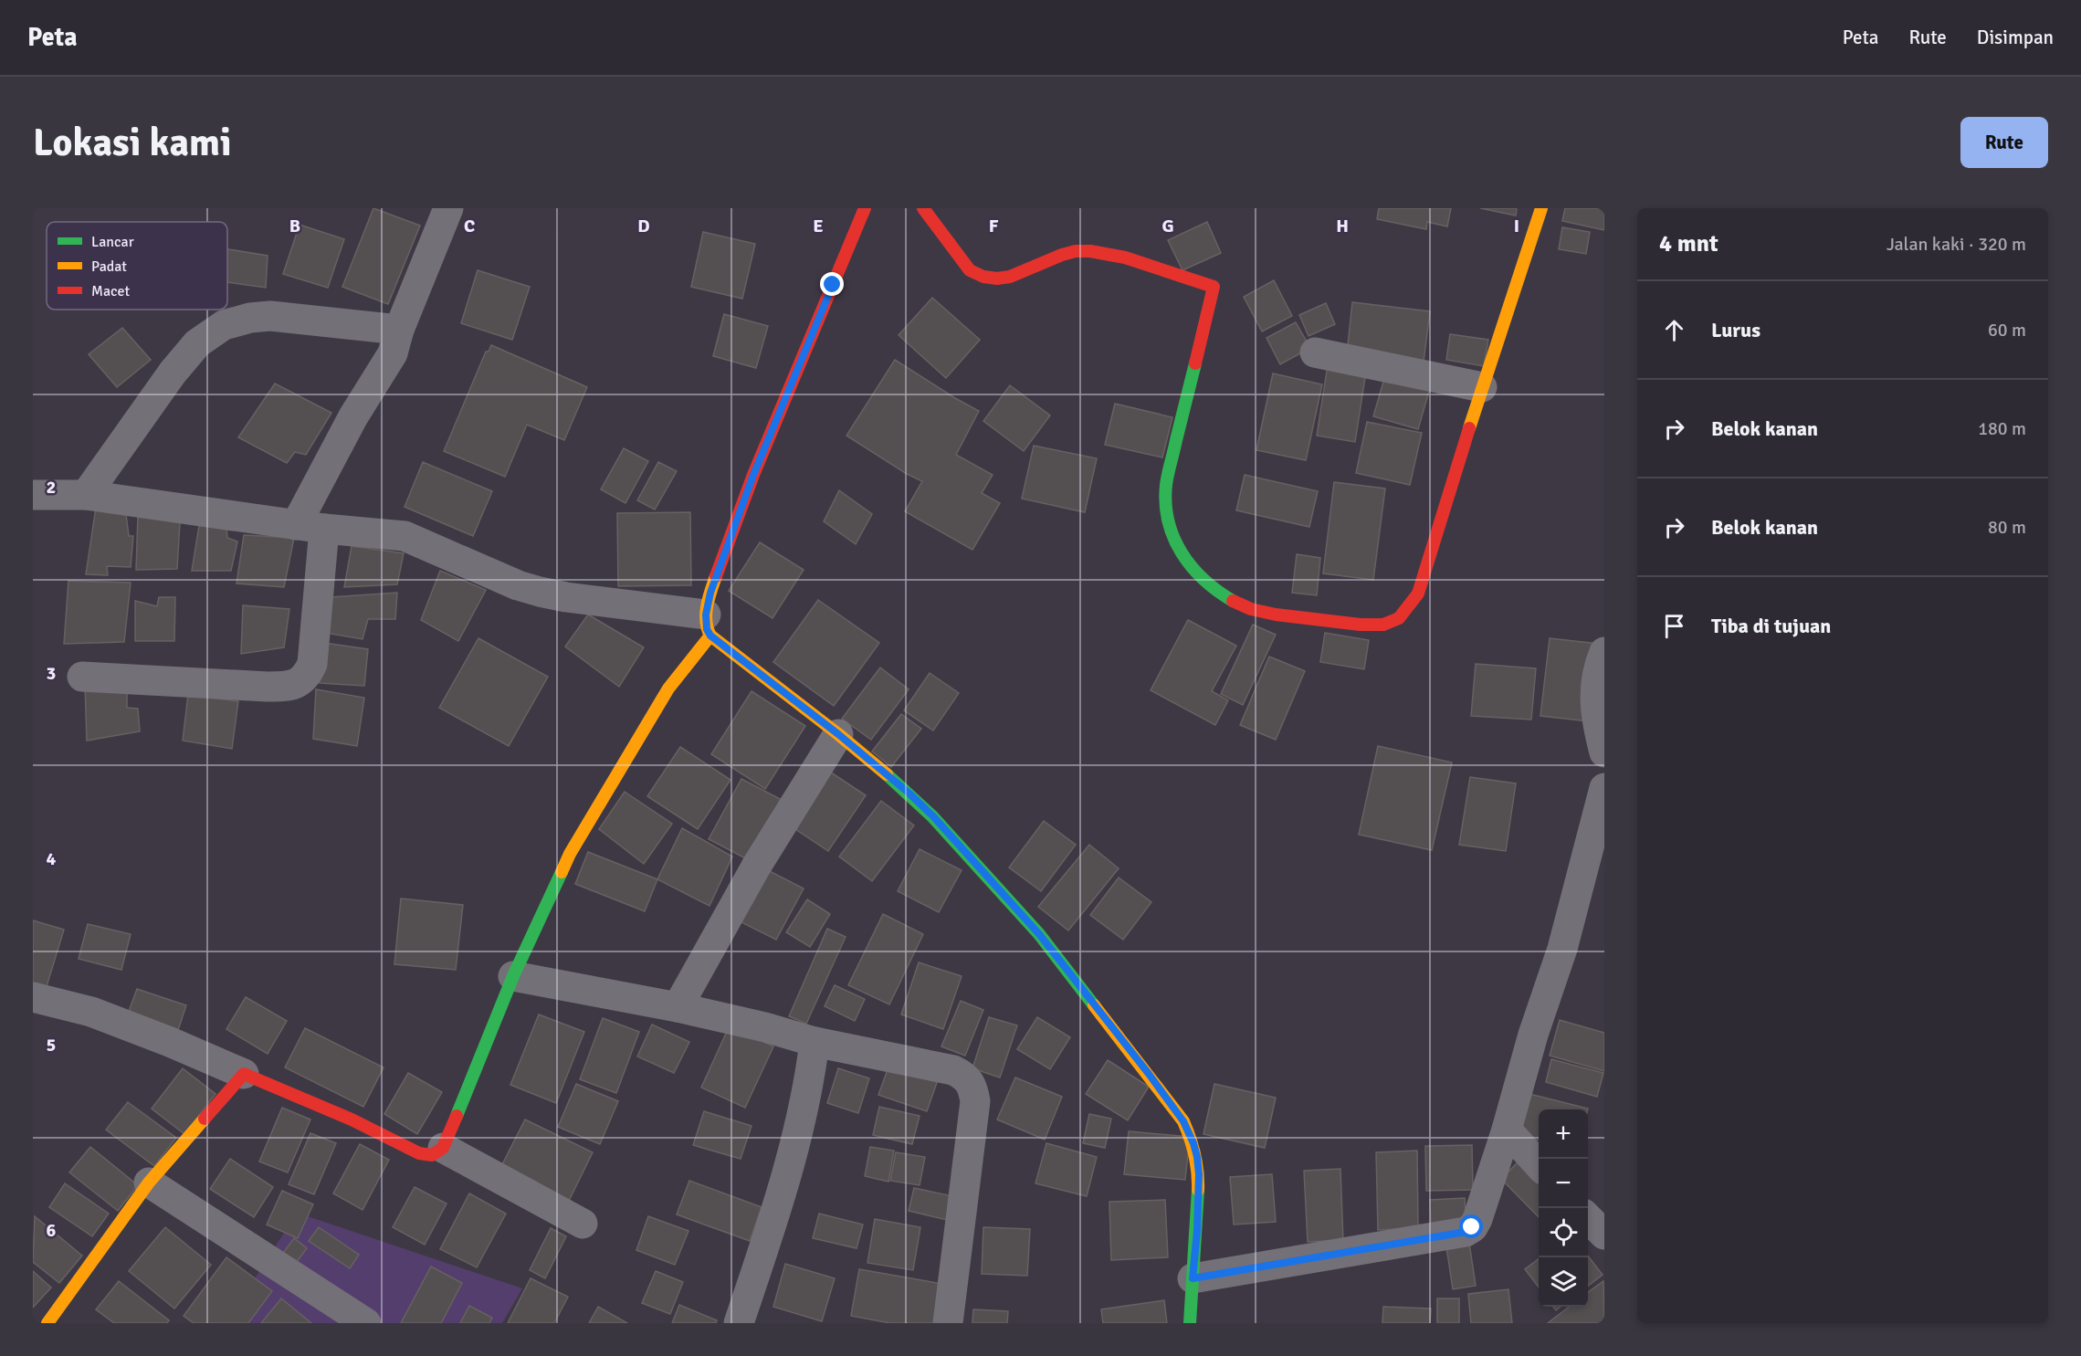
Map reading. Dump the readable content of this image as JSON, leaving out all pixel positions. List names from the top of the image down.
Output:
{
  "legend": ["Lancar", "Padat", "Macet"],
  "page": {
    "header": "Peta",
    "nav": ["Peta", "Rute", "Disimpan"],
    "buttons": "Rute",
    "title": "Lokasi kami",
    "heading": ["4 mnt", "Jalan kaki · 320 m"],
    "list": [
      ["Lurus", "60 m"],
      ["Belok kanan", "180 m"],
      ["Belok kanan", "80 m"],
      "Tiba di tujuan"
    ],
    "map_buttons": ["+", "−"]
  },
  "grid": {
    "columns": [
      "B",
      "C",
      "D",
      "E",
      "F",
      "G",
      "H",
      "I"
    ],
    "rows": [
      "2",
      "3",
      "4",
      "5",
      "6"
    ]
  }
}
